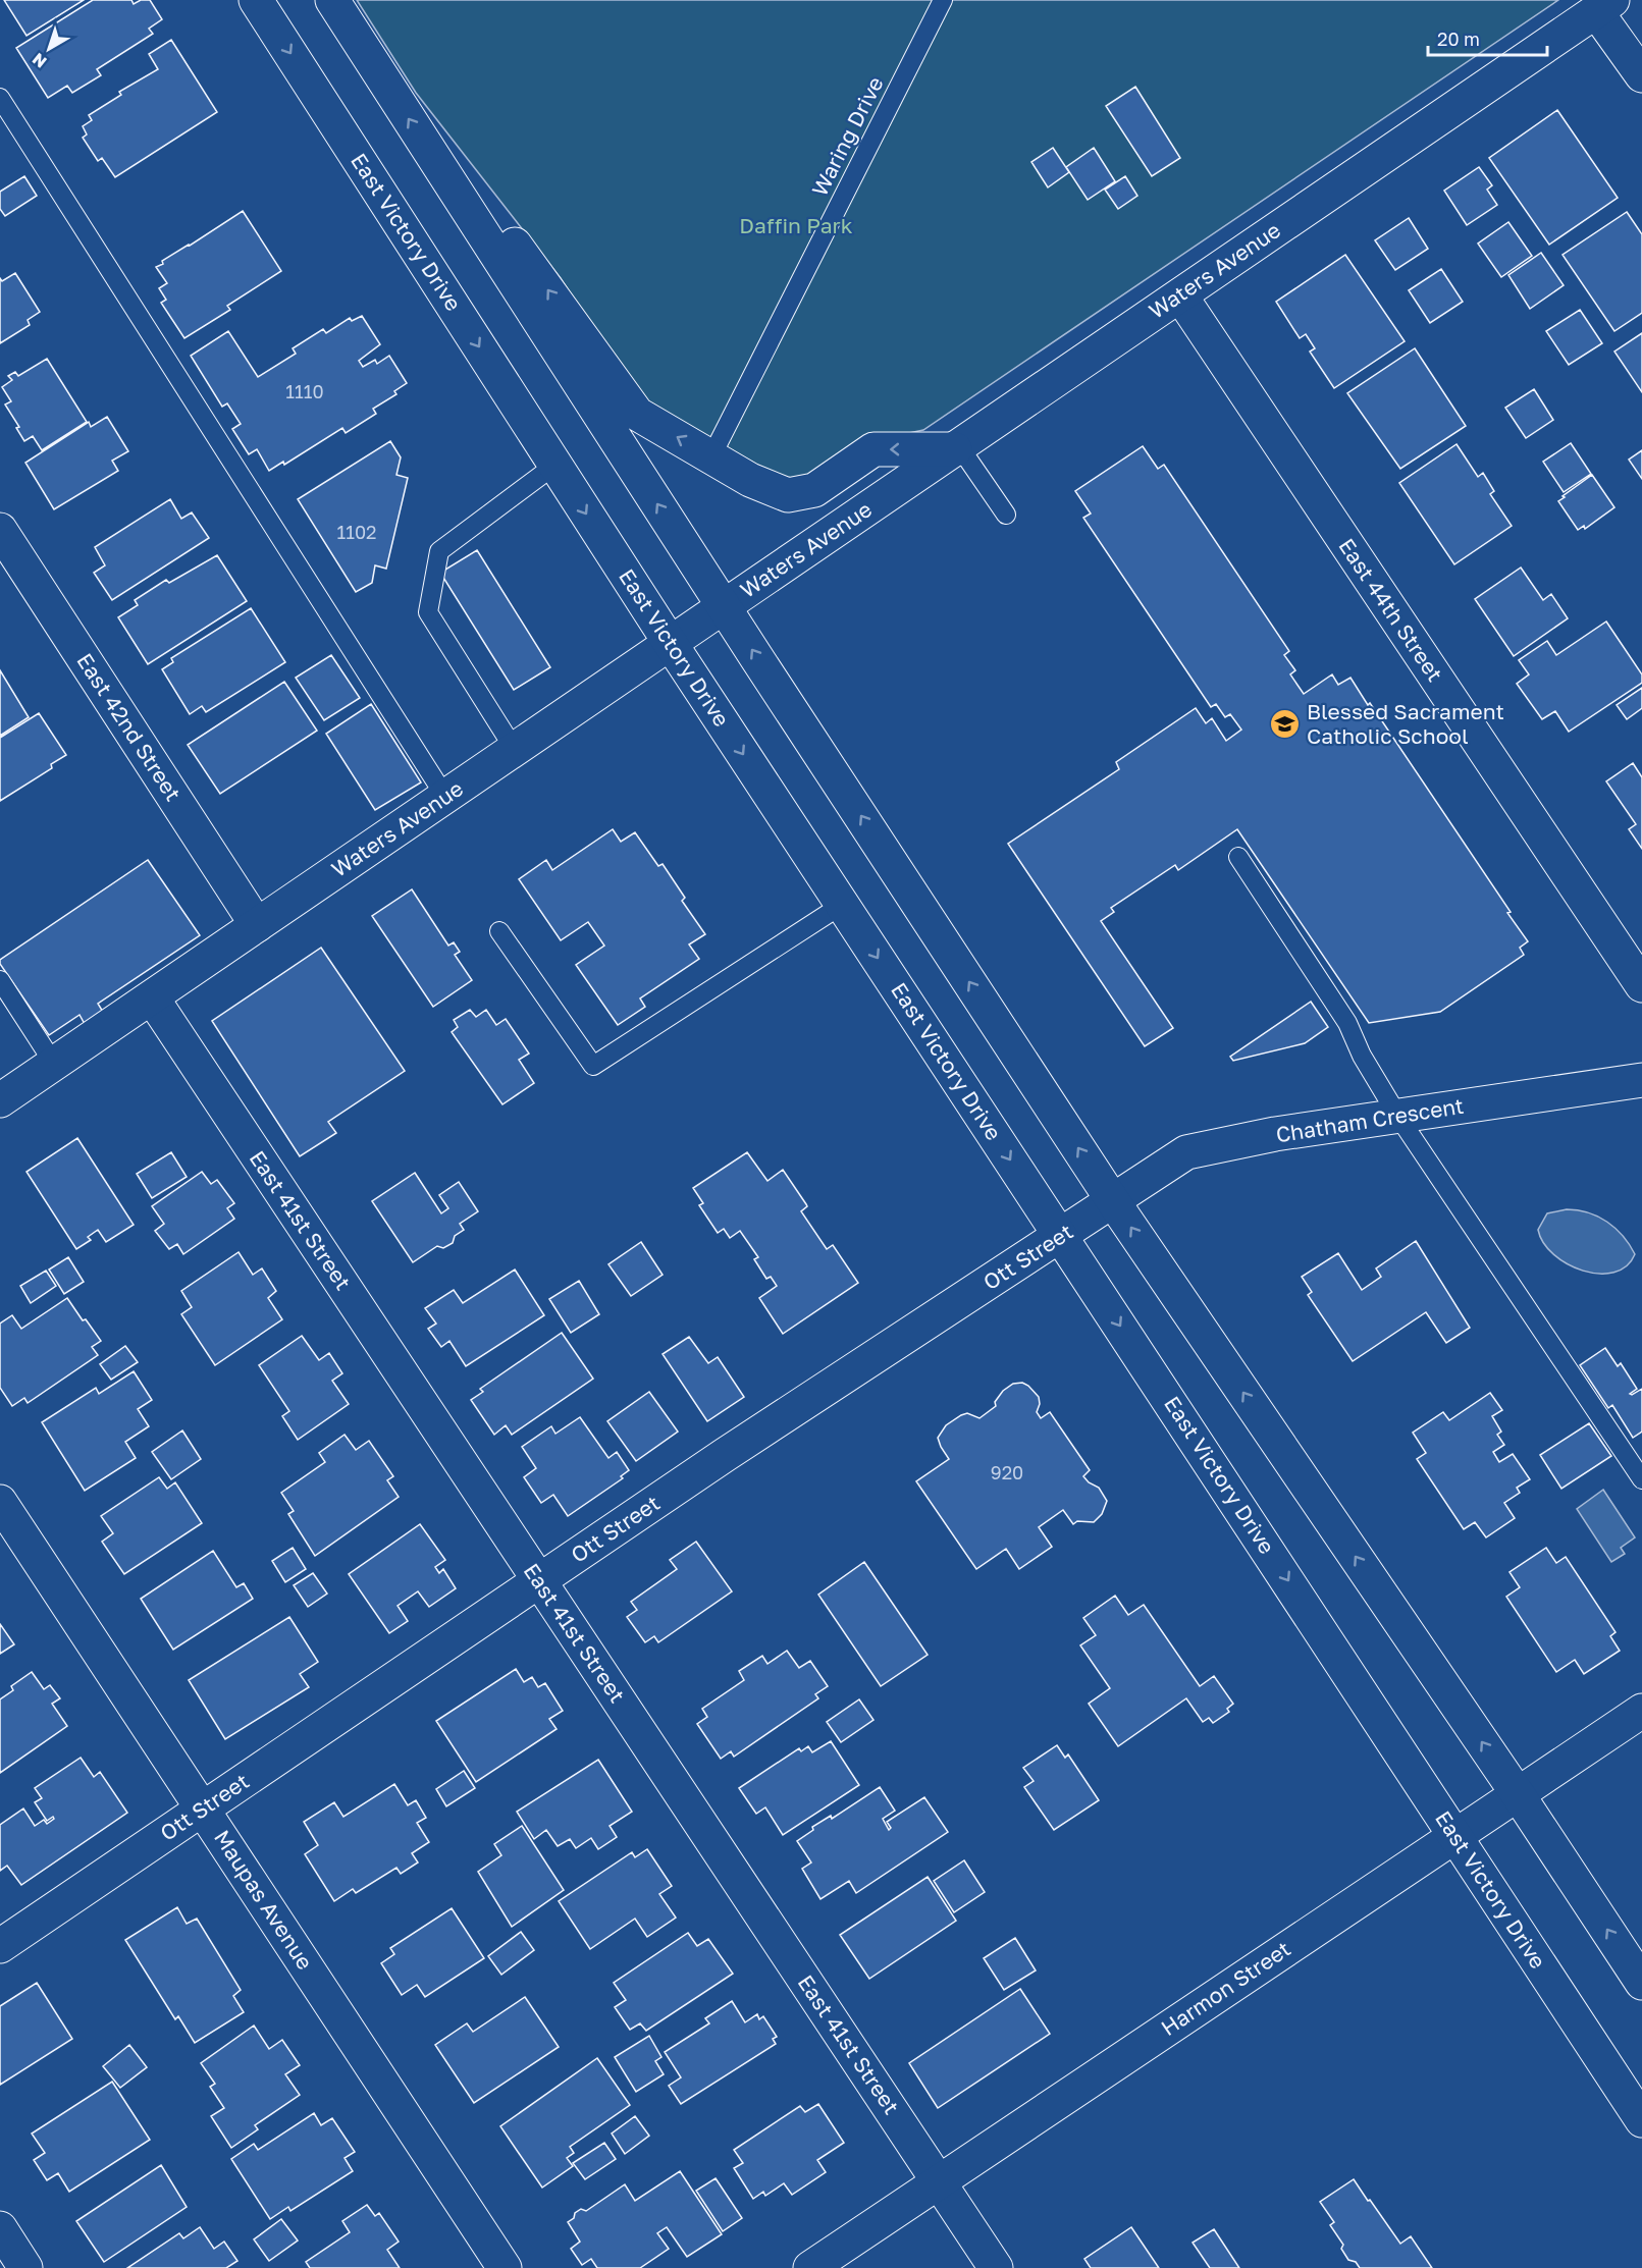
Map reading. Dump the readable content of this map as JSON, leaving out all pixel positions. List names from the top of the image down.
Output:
{
  "streets": {
    "main road": [
      "East Victory Drive",
      "Waters Avenue",
      "East 44th Street",
      "East 42nd Street",
      "Chatham Crescent",
      "East 41st Street",
      "Ott Street",
      "Maupas Avenue",
      "Harmon Street"
    ],
    "lane": ["Waring Drive"]
  },
  "crossings": [
    ["East Victory Drive", "Waters Avenue"],
    ["East Victory Drive", "Ott Street"],
    ["East Victory Drive", "Harmon Street"],
    ["Waters Avenue", "East 44th Street"],
    ["Waters Avenue", "East 42nd Street"],
    ["Waters Avenue", "East 41st Street"],
    ["Chatham Crescent", "Ott Street"],
    ["East 41st Street", "Ott Street"],
    ["East 41st Street", "Harmon Street"],
    ["Ott Street", "Maupas Avenue"]
  ],
  "parks": ["Daffin Park"],
  "places": {
    "school or university": ["Blessed Sacrament Catholic School"]
  },
  "house_numbers": ["1110", "1102", "920"],
  "scale_bar": "20 m",
  "north": "bottom left"
}
